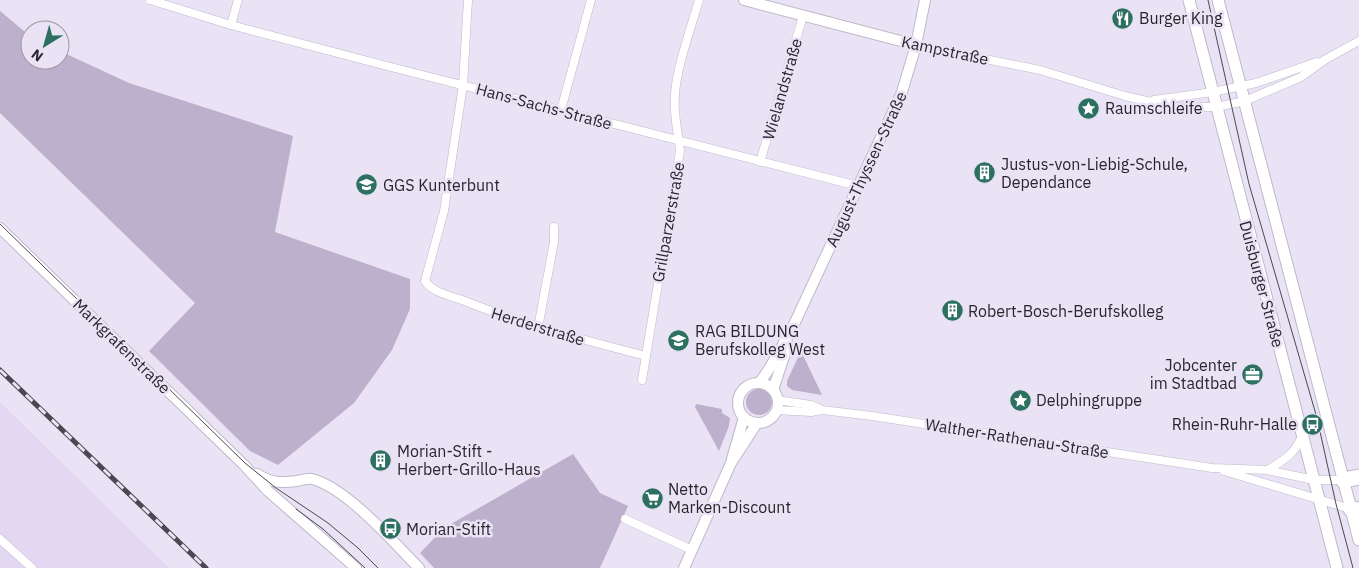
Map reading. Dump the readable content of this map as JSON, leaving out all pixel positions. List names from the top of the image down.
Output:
{
  "streets": {
    "main road": ["Duisburger Straße"],
    "street": [
      "Kampstraße",
      "Wielandstraße",
      "Hans-Sachs-Straße",
      "August-Thyssen-Straße",
      "Grillparzerstraße",
      "Herderstraße",
      "Markgrafenstraße",
      "Walther-Rathenau-Straße"
    ]
  },
  "crossings": [
    ["Kampstraße", "Wielandstraße"],
    ["Kampstraße", "August-Thyssen-Straße"],
    ["Kampstraße", "Duisburger Straße"],
    ["Wielandstraße", "Hans-Sachs-Straße"],
    ["Hans-Sachs-Straße", "August-Thyssen-Straße"],
    ["Hans-Sachs-Straße", "Grillparzerstraße"],
    ["Hans-Sachs-Straße", "Herderstraße"],
    ["August-Thyssen-Straße", "Walther-Rathenau-Straße"],
    ["Grillparzerstraße", "Herderstraße"],
    ["Duisburger Straße", "Walther-Rathenau-Straße"]
  ],
  "places": {
    "restaurant": ["Burger King"],
    "place": ["Raumschleife", "Delphingruppe"],
    "building": ["Justus-von-Liebig-Schule, Dependance", "Robert-Bosch-Berufskolleg", "Morian-Stift - Herbert-Grillo-Haus"],
    "school or university": ["GGS Kunterbunt", "RAG BILDUNG Berufskolleg West"],
    "office": ["Jobcenter im Stadtbad"],
    "bus stop": ["Rhein-Ruhr-Halle", "Morian-Stift"],
    "supermarket": ["Netto Marken-Discount"]
  },
  "north": "bottom left"
}
